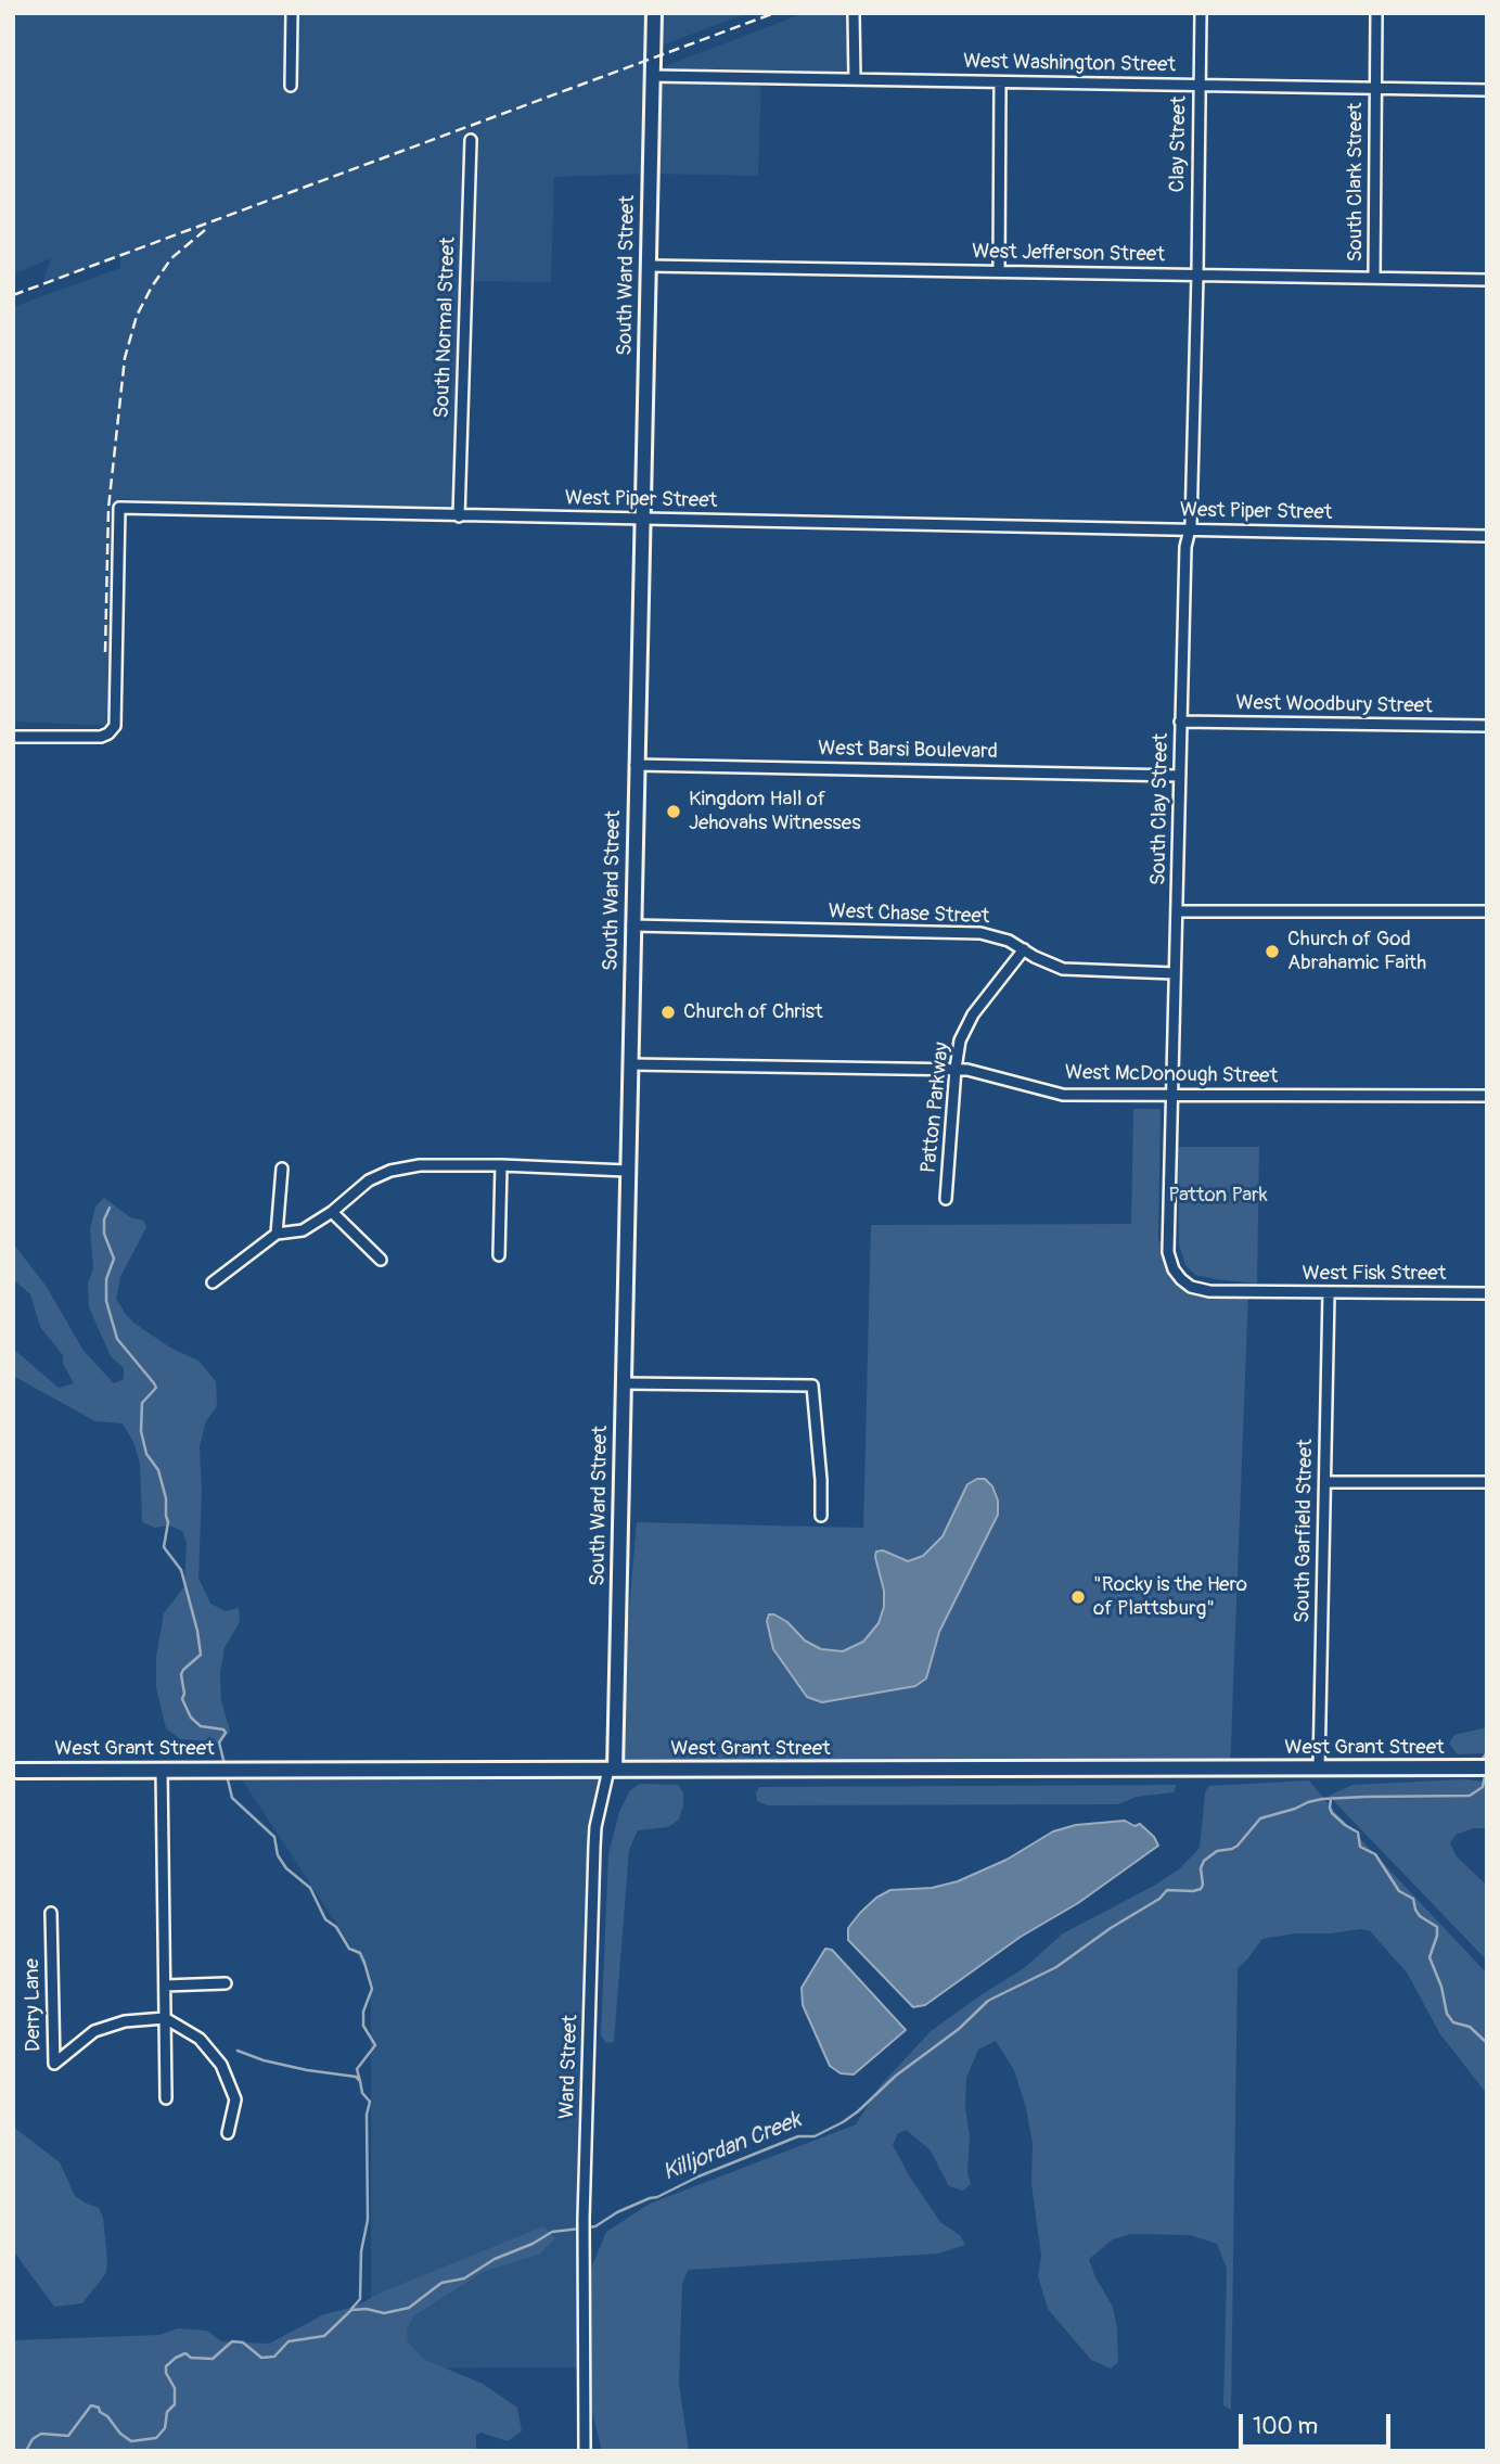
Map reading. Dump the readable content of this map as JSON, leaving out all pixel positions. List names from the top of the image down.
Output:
{
  "streets": {
    "street": [
      "West Washington Street",
      "Clay Street",
      "South Clark Street",
      "West Jefferson Street",
      "South Ward Street",
      "South Normal Street",
      "West Piper Street",
      "West Woodbury Street",
      "West Barsi Boulevard",
      "South Clay Street",
      "West Chase Street",
      "West McDonough Street",
      "Patton Parkway",
      "West Fisk Street",
      "South Garfield Street",
      "West Grant Street",
      "Derry Lane",
      "Ward Street"
    ]
  },
  "crossings": [
    ["West Washington Street", "Clay Street"],
    ["West Washington Street", "South Clark Street"],
    ["West Washington Street", "South Ward Street"],
    ["Clay Street", "West Jefferson Street"],
    ["Clay Street", "South Clay Street"],
    ["South Clark Street", "West Jefferson Street"],
    ["West Jefferson Street", "South Ward Street"],
    ["West Jefferson Street", "South Clay Street"],
    ["South Ward Street", "West Piper Street"],
    ["South Ward Street", "West Barsi Boulevard"],
    ["South Ward Street", "West Chase Street"],
    ["South Ward Street", "West McDonough Street"],
    ["South Ward Street", "West Grant Street"],
    ["South Ward Street", "Ward Street"],
    ["South Normal Street", "West Piper Street"],
    ["West Piper Street", "South Clay Street"],
    ["West Woodbury Street", "South Clay Street"],
    ["West Barsi Boulevard", "South Clay Street"],
    ["South Clay Street", "West Chase Street"],
    ["South Clay Street", "West McDonough Street"],
    ["South Clay Street", "West Fisk Street"],
    ["West Chase Street", "Patton Parkway"],
    ["West McDonough Street", "Patton Parkway"],
    ["West Fisk Street", "South Garfield Street"],
    ["South Garfield Street", "West Grant Street"],
    ["West Grant Street", "Ward Street"]
  ],
  "water": ["Killjordan Creek"],
  "parks": ["Patton Park"],
  "places": [
    "Kingdom Hall of Jehovahs Witnesses",
    "Church of God Abrahamic Faith",
    "Church of Christ",
    "\"Rocky is the Hero of Plattsburg\""
  ],
  "scale_bar": "100 m"
}
